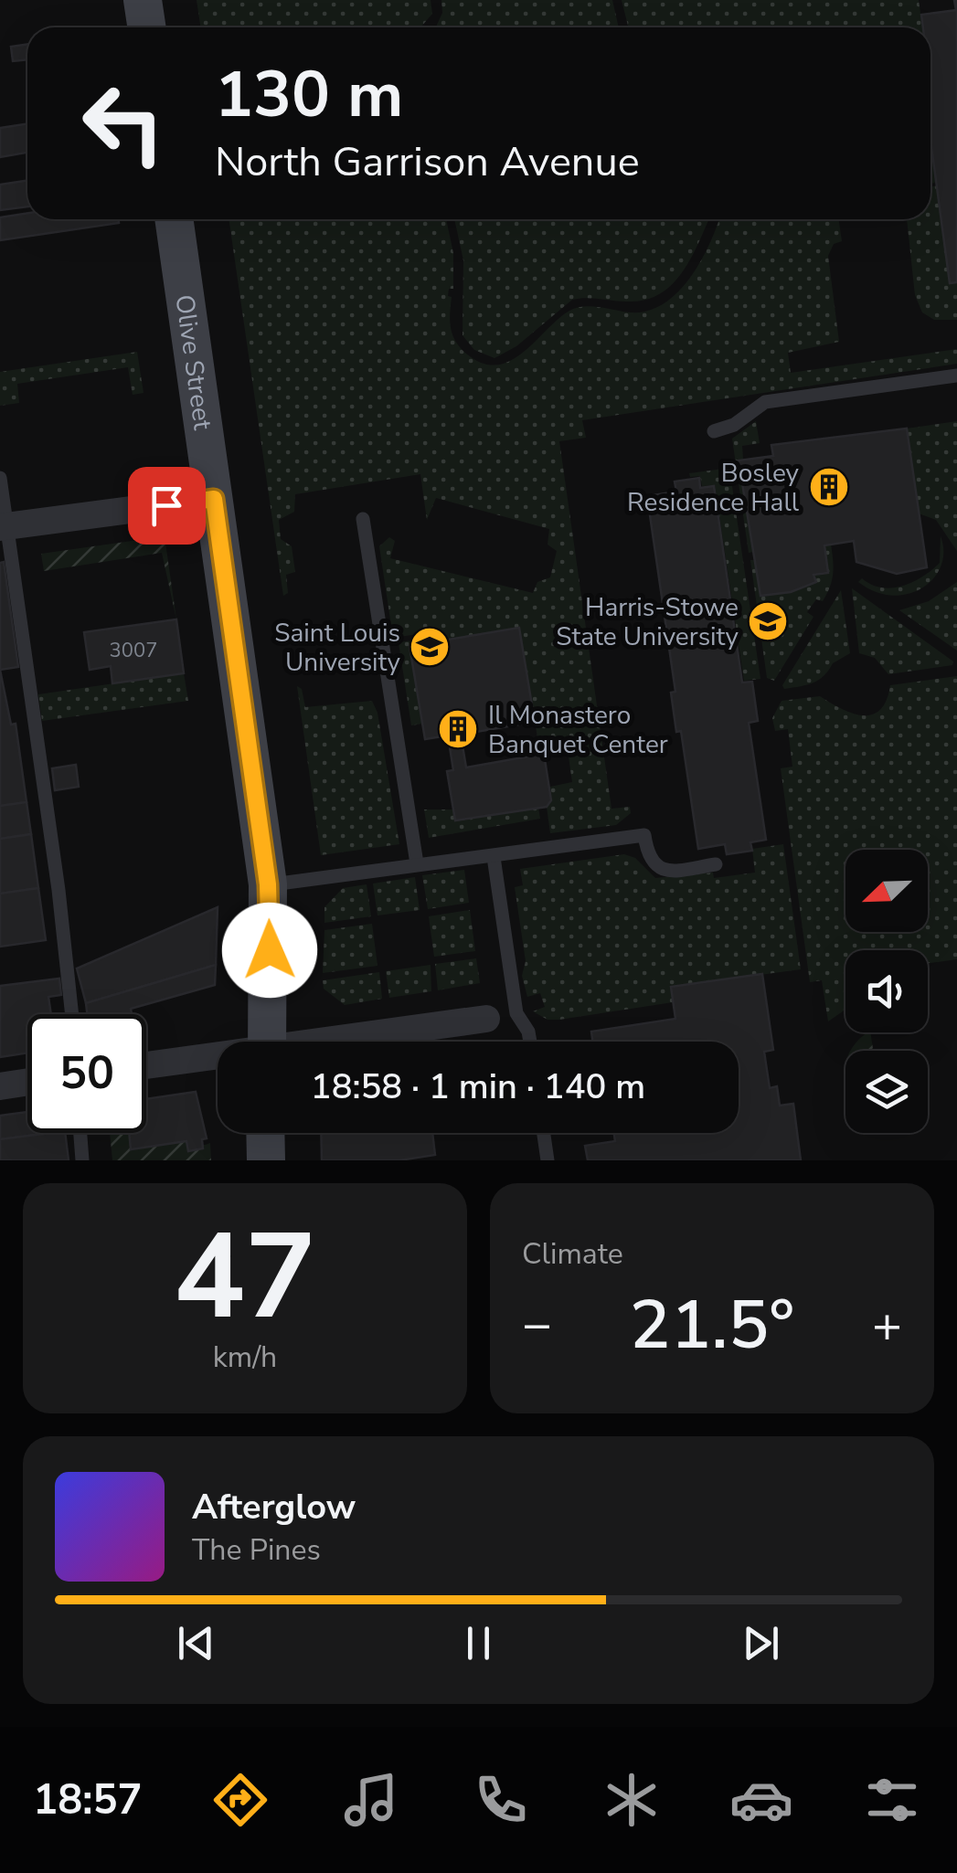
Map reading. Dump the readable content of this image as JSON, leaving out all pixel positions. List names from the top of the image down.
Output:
{
  "streets": {
    "main road": ["Olive Street"]
  },
  "places": {
    "building": ["Bosley Residence Hall", "Il Monastero Banquet Center"],
    "school or university": ["Harris-Stowe State University", "Saint Louis University"]
  },
  "house_numbers": ["3007"],
  "north": "bottom left",
  "page": {
    "turn": ["130 m", "North Garrison Avenue"],
    "limit": "50",
    "trip": "18:58 · 1 min · 140 m",
    "tile": [
      ["47", "km/h"],
      "Climate"
    ],
    "heat": ["−", "21.5°", "+"],
    "song": ["Afterglow", "The Pines"],
    "tabs": "18:57"
  }
}
